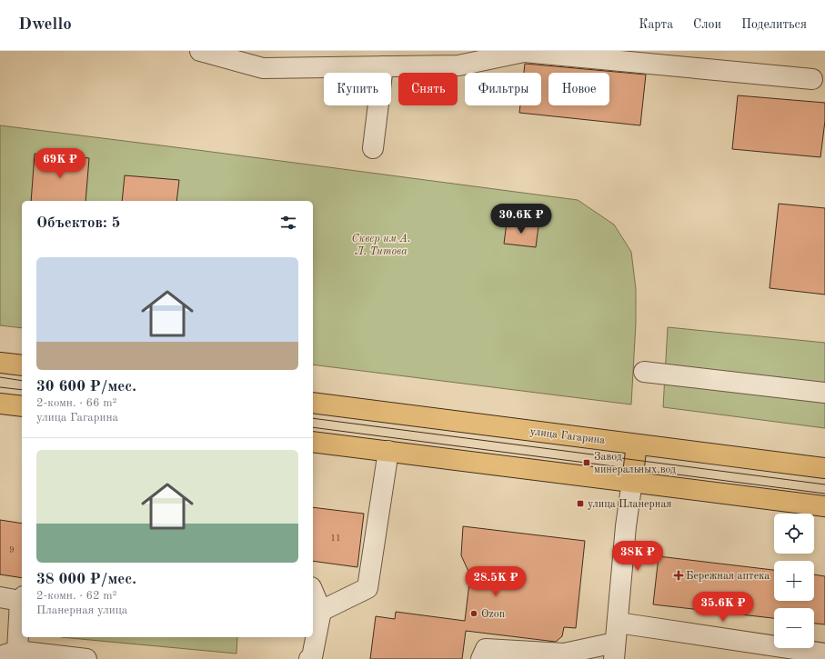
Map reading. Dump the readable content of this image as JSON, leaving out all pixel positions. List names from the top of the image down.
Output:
{
  "streets": {
    "main road": ["улица Гагарина"]
  },
  "parks": ["Сквер им А. Л. Титова"],
  "places": {
    "transit": ["Завод минеральных вод", "улица Планерная"],
    "health": ["Бережная аптека"],
    "other": ["Ozon"]
  },
  "house_numbers": ["11", "9"],
  "page": {
    "header": "Dwello",
    "nav": ["Карта", "Слои", "Поделиться"],
    "chip": [
      "Купить",
      "Снять",
      "Фильтры",
      "Новое"
    ],
    "price": [
      "69K ₽",
      "30.6K ₽",
      "38K ₽",
      "28.5K ₽",
      "35.6K ₽"
    ],
    "heading": "Объектов: 5",
    "list": [
      {
        "name": "30 600 ₽/мес.",
        "note": "2-комн. · 66 m² · улица Гагарина"
      },
      {
        "name": "38 000 ₽/мес.",
        "note": "2-комн. · 62 m² · Планерная улица"
      }
    ],
    "map_buttons": ["+", "−"]
  }
}
